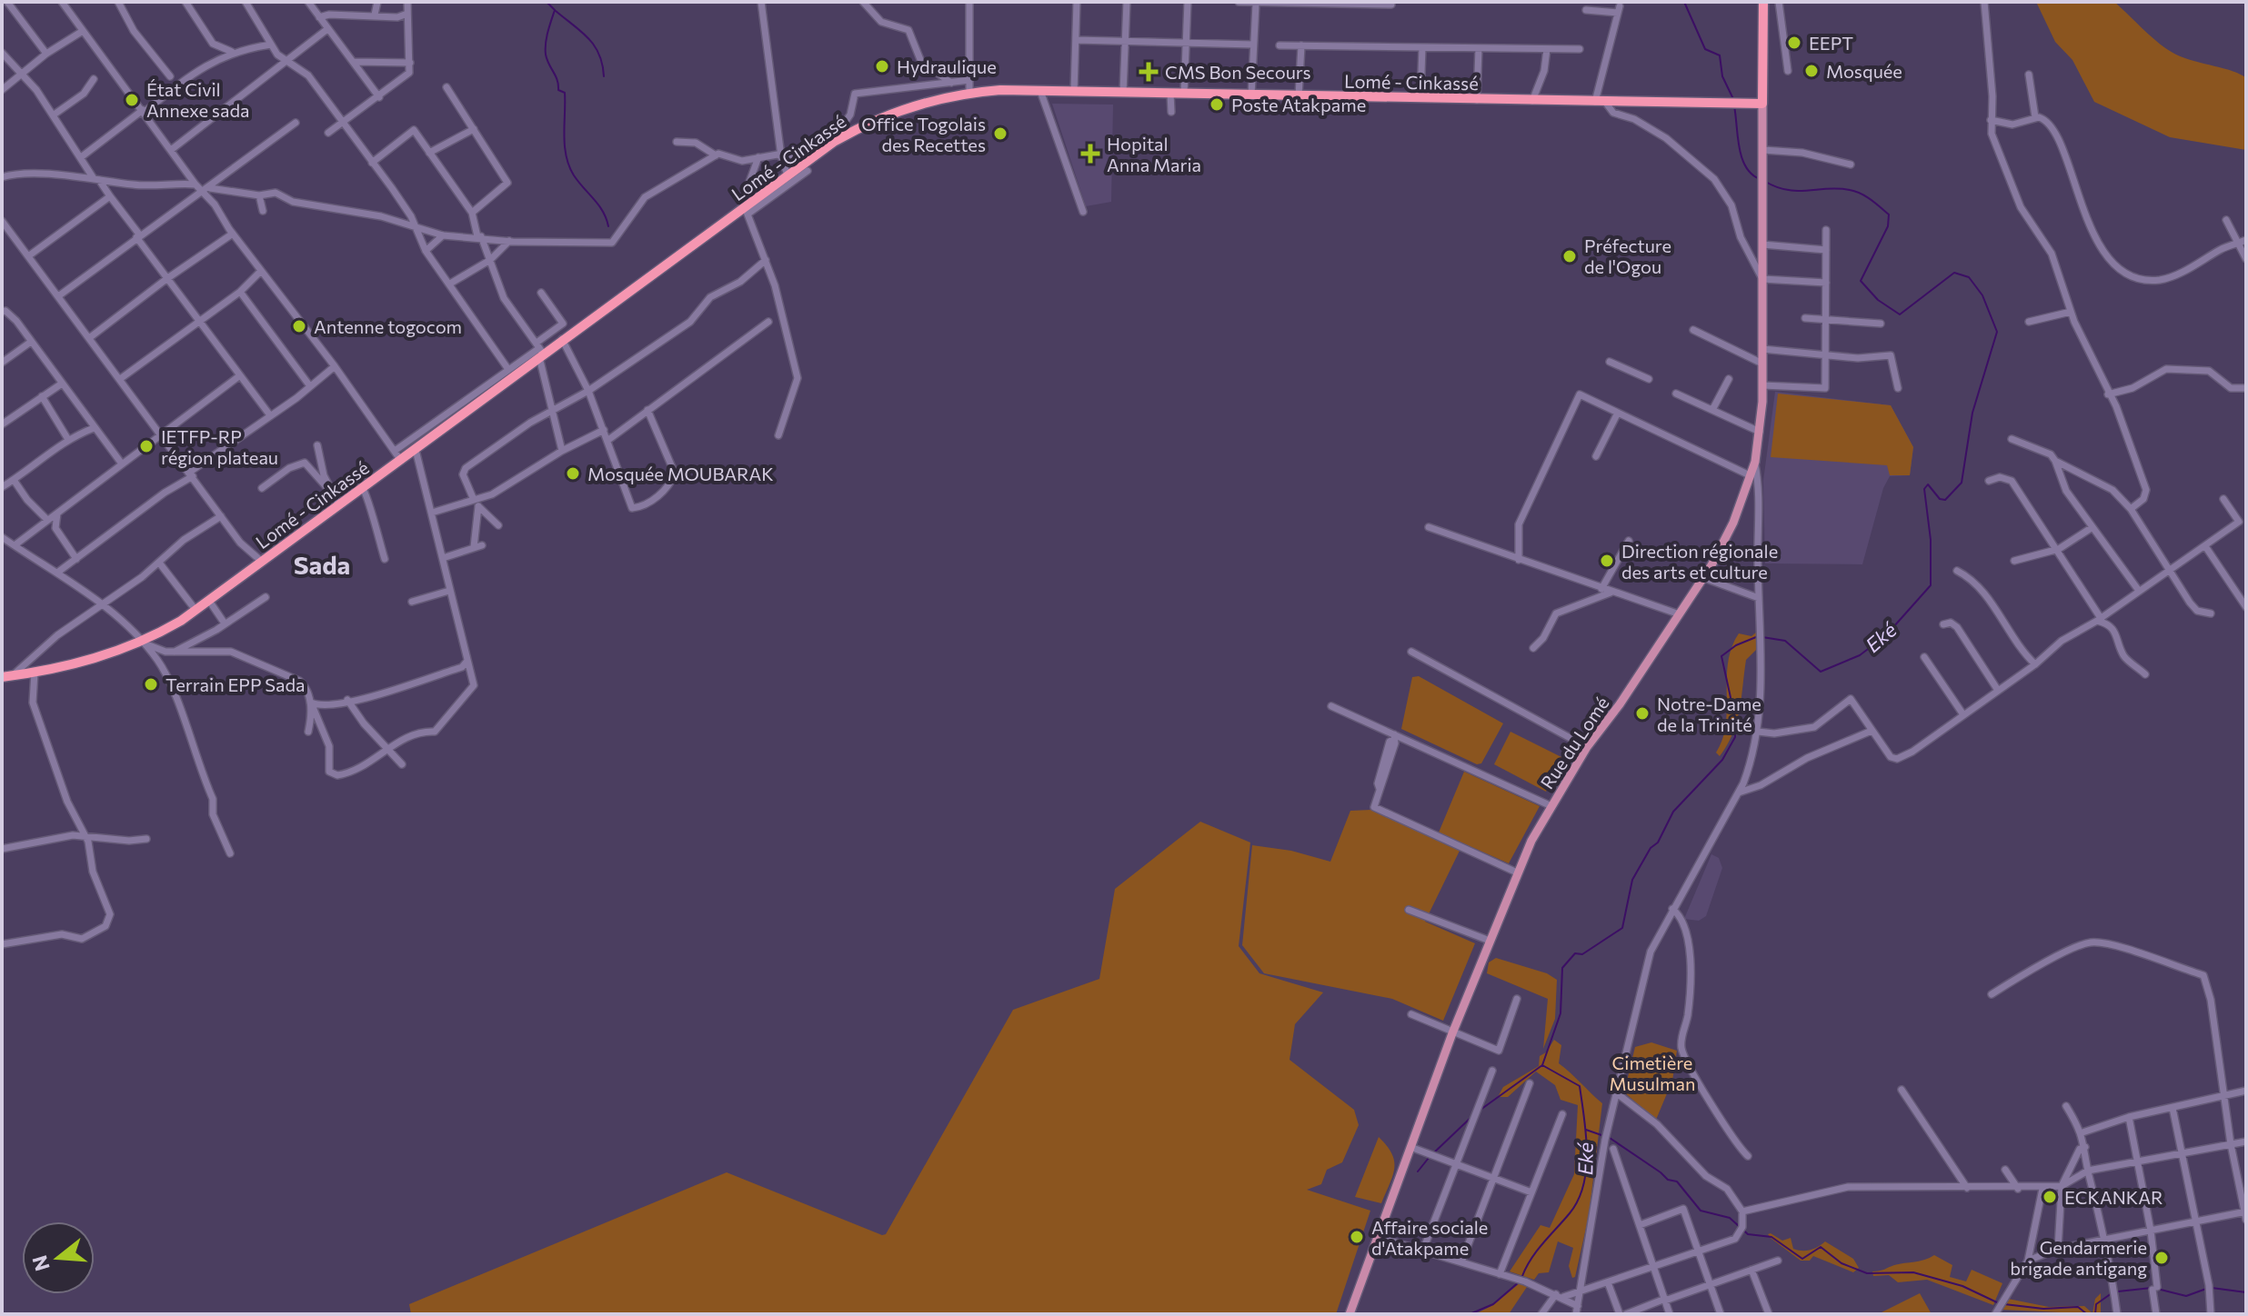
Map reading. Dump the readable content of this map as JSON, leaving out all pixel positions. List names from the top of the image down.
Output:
{
  "streets": {
    "highway": ["Lomé - Cinkassé"],
    "main road": ["Rue du Lomé"]
  },
  "crossings": [
    ["Lomé - Cinkassé", "Rue du Lomé"]
  ],
  "districts": ["Sada"],
  "water": ["Eké"],
  "parks": ["Cimetière Musulman"],
  "places": {
    "other": [
      "EEPT",
      "Hydraulique",
      "Mosquée",
      "État Civil Annexe sada",
      "Poste Atakpame",
      "Office Togolais des Recettes",
      "Préfecture de l'Ogou",
      "Antenne togocom",
      "IETFP-RP région plateau",
      "Mosquée MOUBARAK",
      "Direction régionale des arts et culture",
      "Terrain EPP Sada",
      "Notre-Dame de la Trinité",
      "ECKANKAR",
      "Affaire sociale d'Atakpame",
      "Gendarmerie brigade antigang"
    ],
    "health": ["CMS Bon Secours", "Hopital Anna Maria"]
  },
  "north": "left"
}
